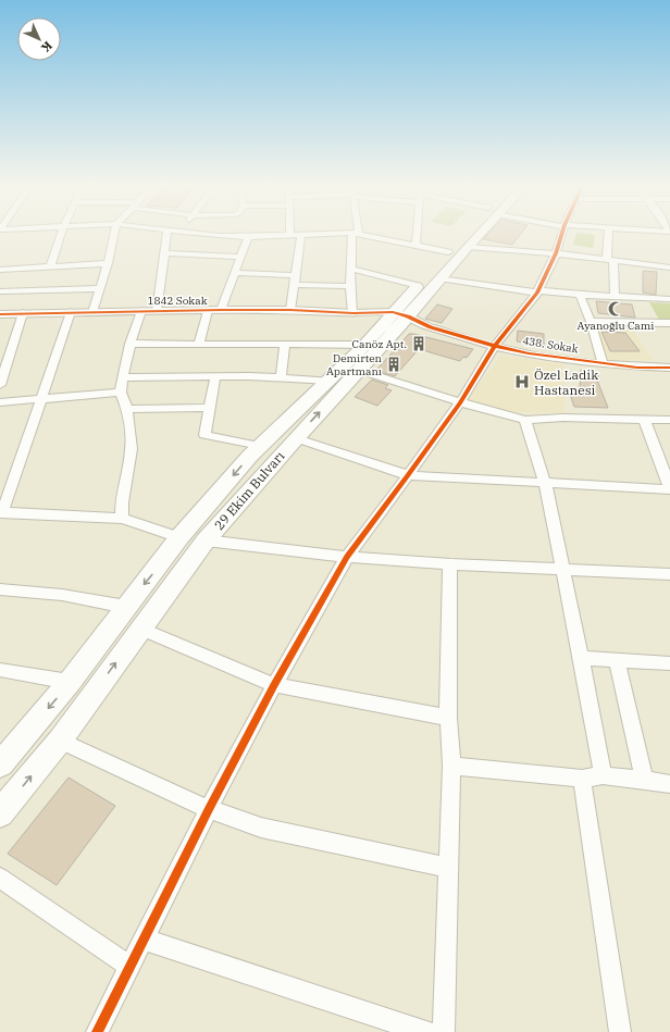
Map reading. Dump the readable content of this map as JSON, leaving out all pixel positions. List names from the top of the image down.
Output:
{
  "streets": {
    "main road": ["29 Ekim Bulvarı"],
    "street": ["1842 Sokak", "438. Sokak"]
  },
  "crossings": [
    ["1842 Sokak", "438. Sokak"],
    ["1842 Sokak", "29 Ekim Bulvarı"]
  ],
  "places": {
    "mosque": ["Ayanoğlu Cami"],
    "building": ["Canöz Apt.", "Demirten Apartmanı"],
    "hospital": ["Özel Ladik Hastanesi"]
  },
  "north": "bottom right"
}
